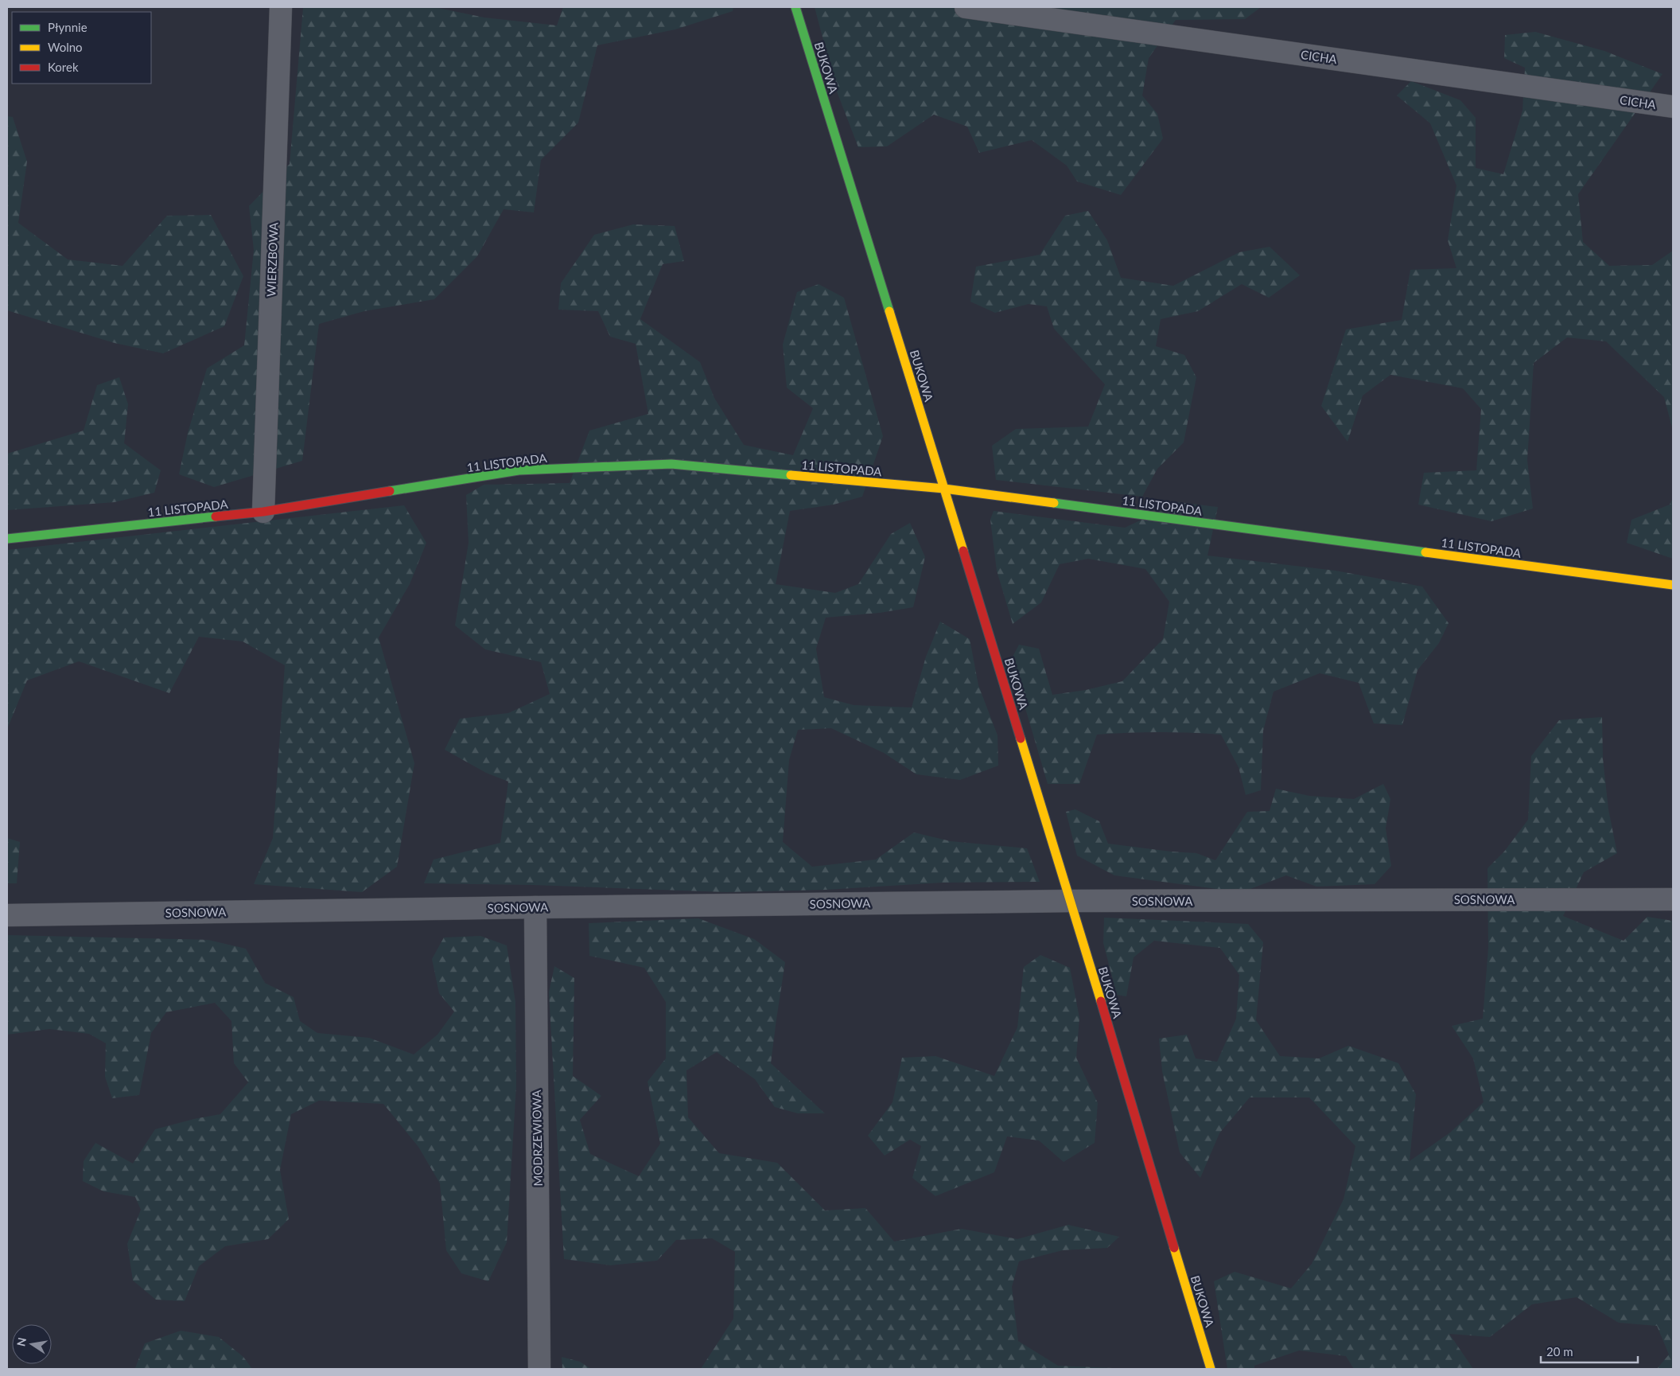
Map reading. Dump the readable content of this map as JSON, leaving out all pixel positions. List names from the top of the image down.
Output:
{
  "streets": {
    "street": [
      "CICHA",
      "BUKOWA",
      "WIERZBOWA",
      "11 LISTOPADA",
      "SOSNOWA",
      "MODRZEWIOWA"
    ]
  },
  "crossings": [
    ["BUKOWA", "11 LISTOPADA"],
    ["BUKOWA", "SOSNOWA"],
    ["WIERZBOWA", "11 LISTOPADA"],
    ["SOSNOWA", "MODRZEWIOWA"]
  ],
  "legend": ["Płynnie", "Wolno", "Korek"],
  "scale_bar": "20 m",
  "north": "left"
}
